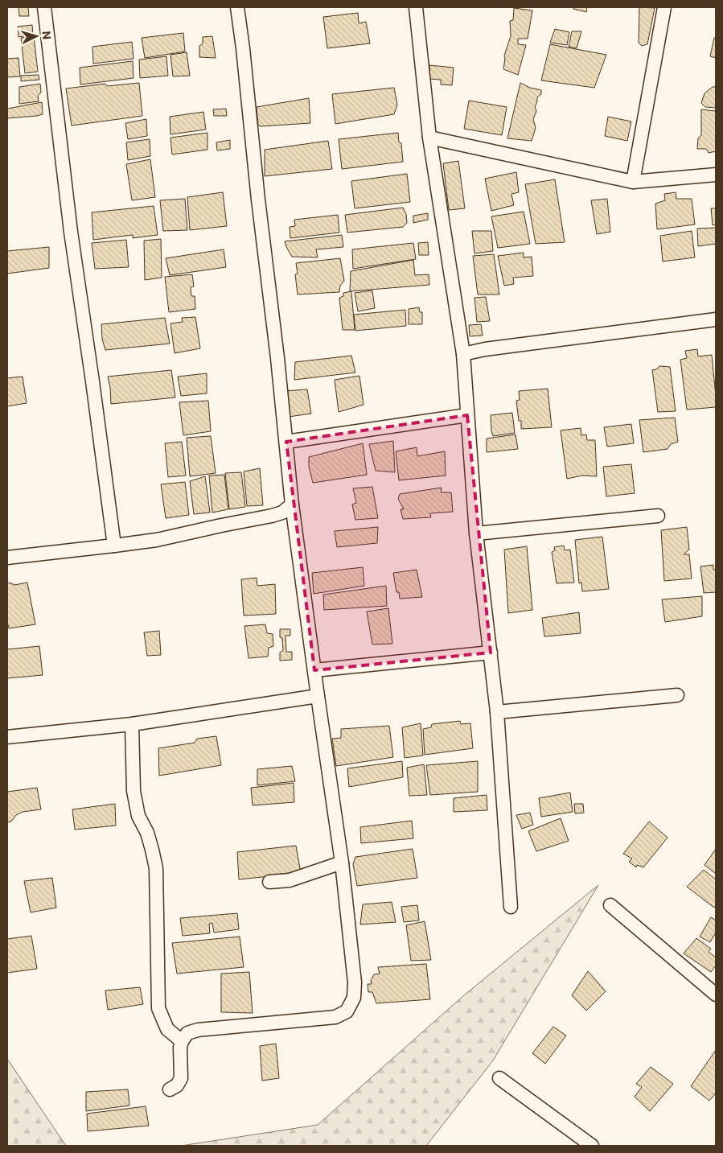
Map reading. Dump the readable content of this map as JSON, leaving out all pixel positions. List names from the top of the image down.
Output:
{
  "north": "right"
}
